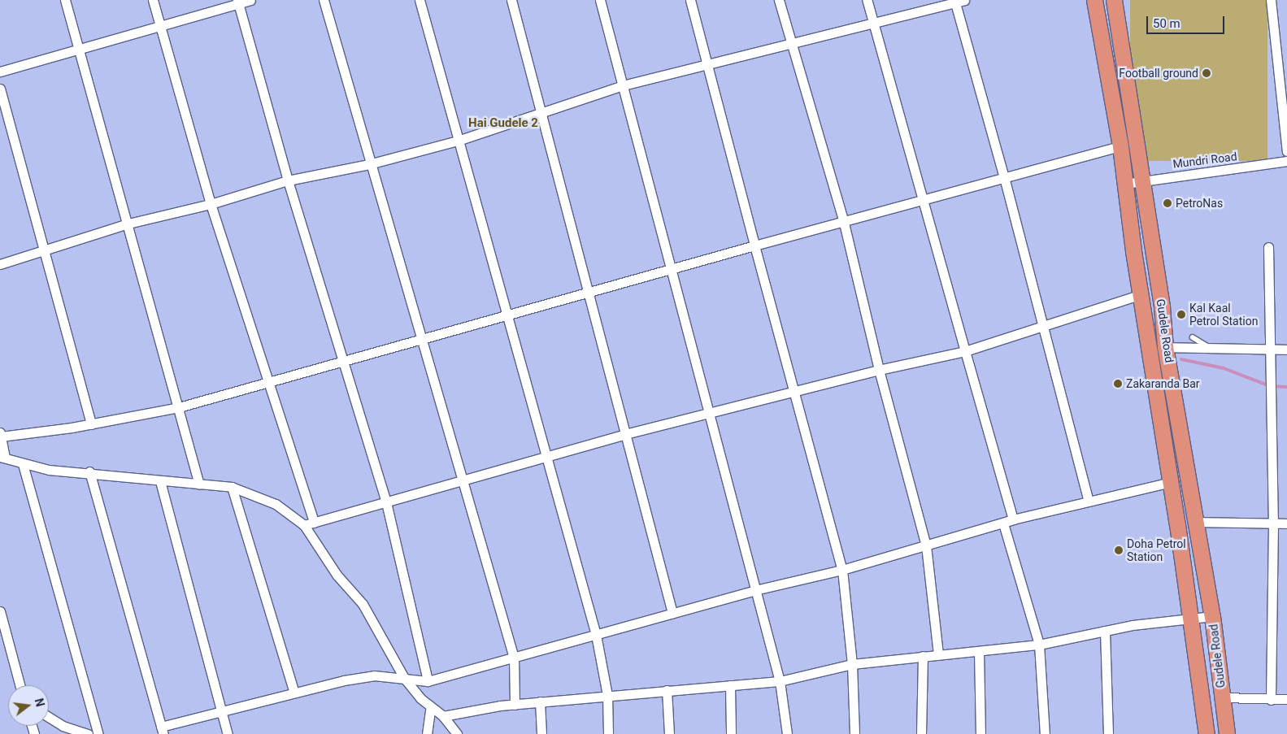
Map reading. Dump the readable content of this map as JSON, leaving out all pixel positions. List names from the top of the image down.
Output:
{
  "streets": {
    "highway": ["Gudele Road"],
    "street": ["Mundri Road"]
  },
  "crossings": [
    ["Mundri Road", "Gudele Road"]
  ],
  "districts": ["Hai Gudele 2"],
  "places": [
    "Football ground",
    "PetroNas",
    "Kal Kaal Petrol Station",
    "Zakaranda Bar",
    "Doha Petrol Station"
  ],
  "scale_bar": "50 m",
  "north": "right"
}
